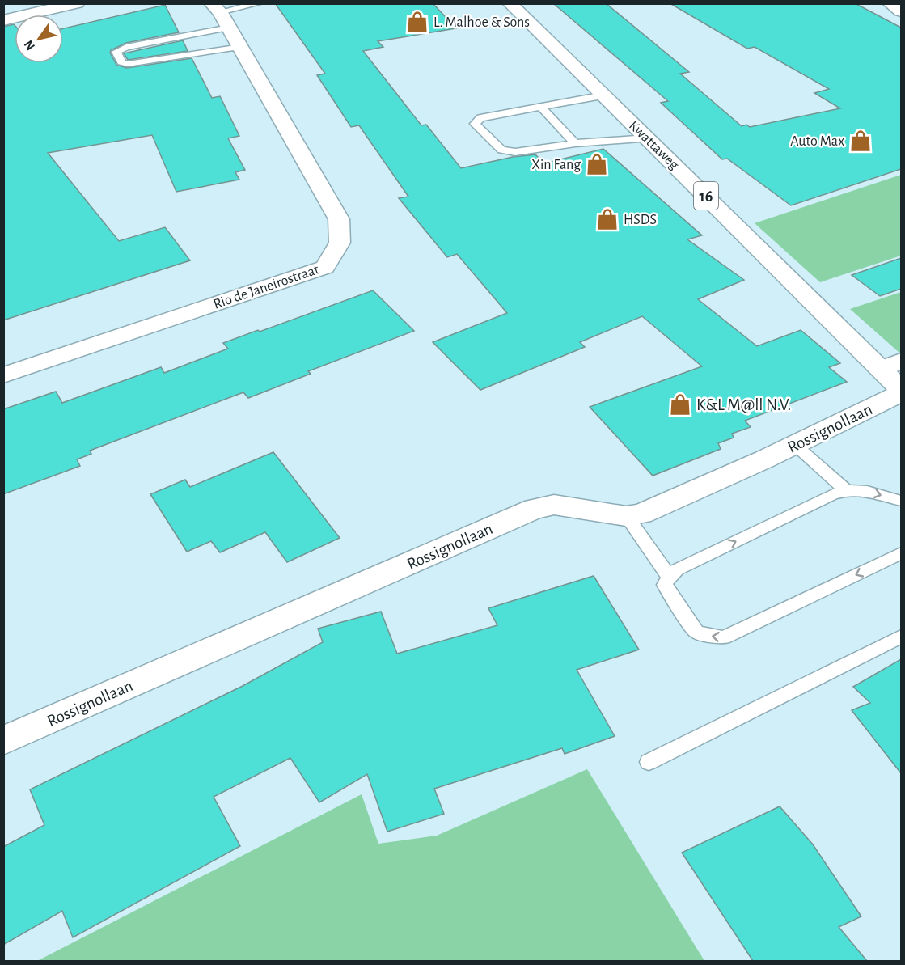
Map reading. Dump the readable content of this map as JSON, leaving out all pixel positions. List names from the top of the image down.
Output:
{
  "streets": {
    "street": [
      "Kwattaweg",
      "16",
      "Rio de Janeirostraat",
      "Rossignollaan"
    ]
  },
  "places": {
    "shop": [
      "L. Malhoe & Sons",
      "Auto Max",
      "Xin Fang",
      "HSDS",
      "K&L M@ll N.V."
    ]
  },
  "north": "bottom left"
}
